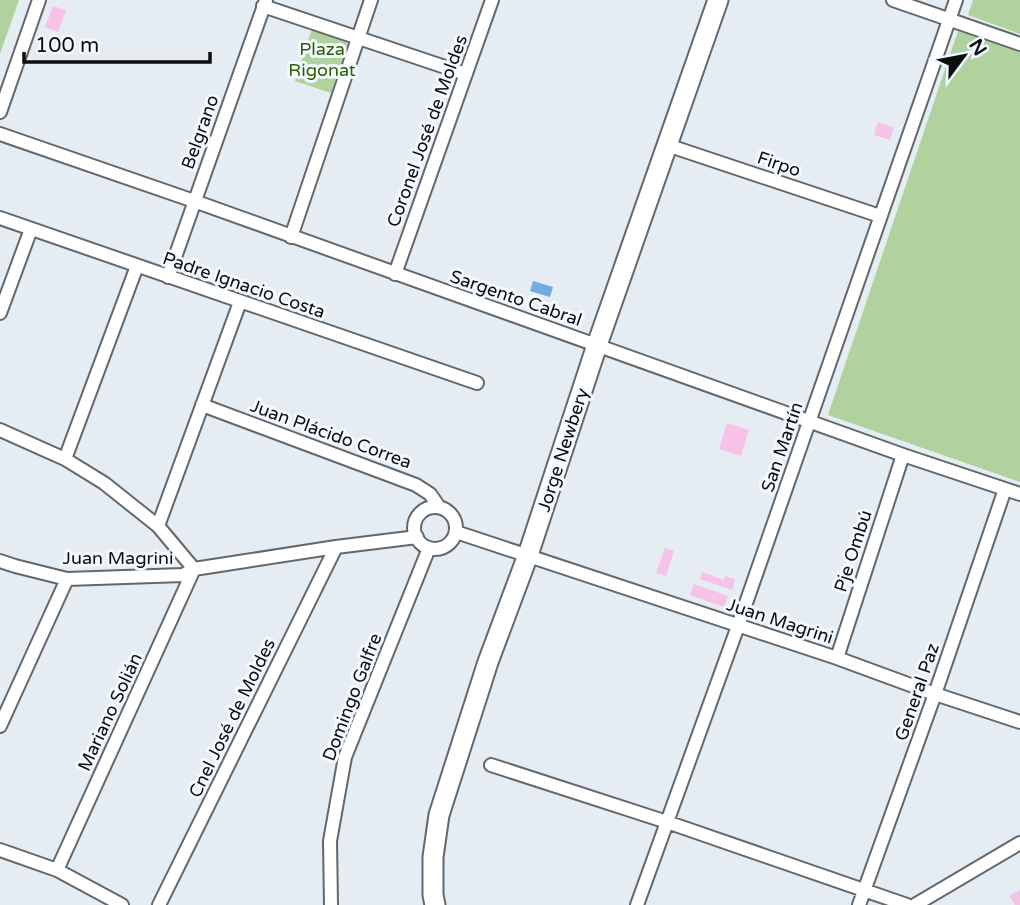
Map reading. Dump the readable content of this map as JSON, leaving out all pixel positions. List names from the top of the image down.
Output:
{
  "streets": {
    "main road": ["Jorge Newbery"],
    "street": [
      "Coronel José de Moldes",
      "Belgrano",
      "Firpo",
      "Padre Ignacio Costa",
      "Sargento Cabral",
      "Juan Plácido Correa",
      "San Martín",
      "Pje Ombú",
      "Juan Magrini",
      "General Paz",
      "Domingo Galfre",
      "Mariano Solián",
      "Cnel José de Moldes"
    ]
  },
  "crossings": [
    ["Coronel José de Moldes", "Sargento Cabral"],
    ["Belgrano", "Padre Ignacio Costa"],
    ["Belgrano", "Sargento Cabral"],
    ["Firpo", "San Martín"],
    ["Firpo", "Jorge Newbery"],
    ["Sargento Cabral", "San Martín"],
    ["Sargento Cabral", "Jorge Newbery"],
    ["Sargento Cabral", "Pje Ombú"],
    ["Sargento Cabral", "General Paz"],
    ["Juan Plácido Correa", "Juan Magrini"],
    ["Juan Plácido Correa", "Domingo Galfre"],
    ["San Martín", "Juan Magrini"],
    ["Jorge Newbery", "Juan Magrini"],
    ["Pje Ombú", "Juan Magrini"],
    ["Juan Magrini", "General Paz"],
    ["Juan Magrini", "Domingo Galfre"],
    ["Juan Magrini", "Mariano Solián"],
    ["Juan Magrini", "Cnel José de Moldes"]
  ],
  "parks": ["Plaza Rigonat"],
  "scale_bar": "100 m",
  "north": "top right"
}
